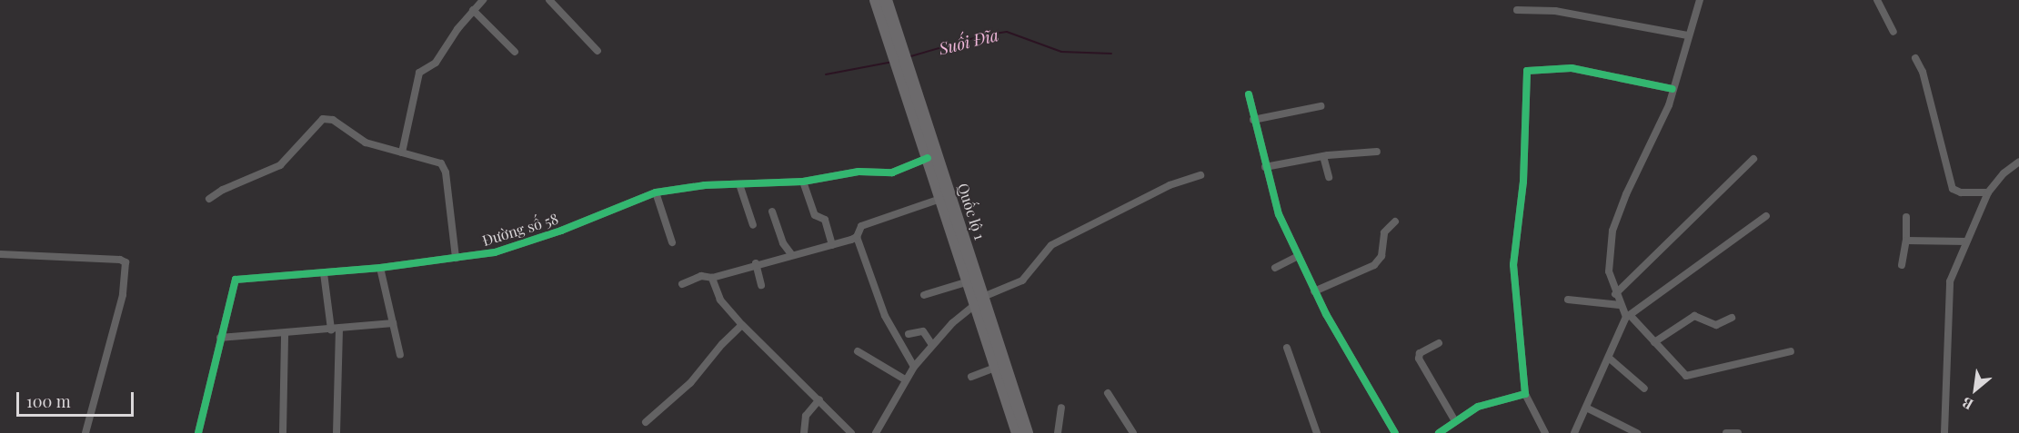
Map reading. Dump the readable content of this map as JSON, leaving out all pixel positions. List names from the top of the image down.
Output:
{
  "streets": {
    "highway": ["Quốc lộ 1"],
    "street": ["Đường số 58"]
  },
  "crossings": [
    ["Quốc lộ 1", "Đường số 58"]
  ],
  "water": ["Suối Đĩa"],
  "scale_bar": "100 m",
  "north": "bottom left"
}
